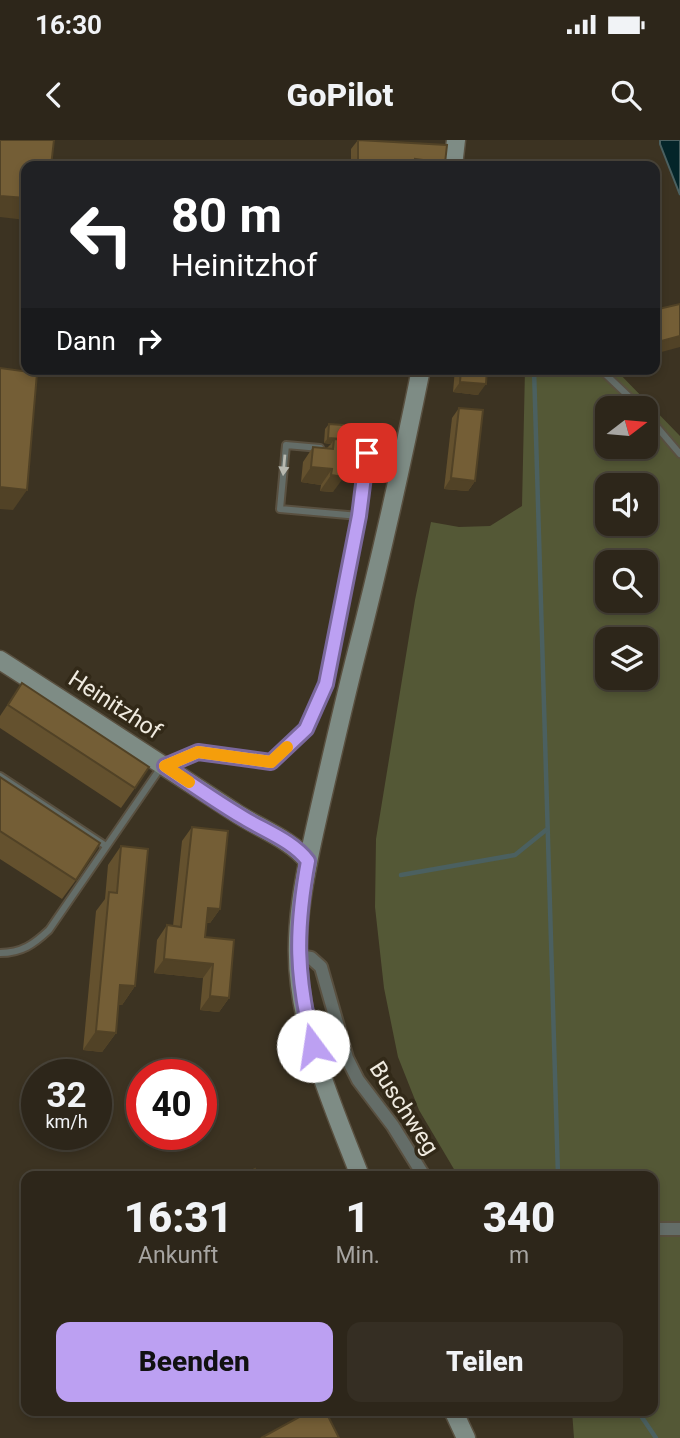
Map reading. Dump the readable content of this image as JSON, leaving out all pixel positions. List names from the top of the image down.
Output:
{
  "streets": {
    "street": ["Heinitzhof", "Buschweg"]
  },
  "north": "right",
  "page": {
    "status": "16:30",
    "header": "GoPilot",
    "turn": ["80 m", "Heinitzhof"],
    "then": "Dann",
    "speed": "32 km/h",
    "limit": "40",
    "eta": [
      "16:31",
      "Ankunft",
      "1",
      "Min.",
      "340",
      "m"
    ],
    "buttons": ["Beenden", "Teilen"]
  }
}
